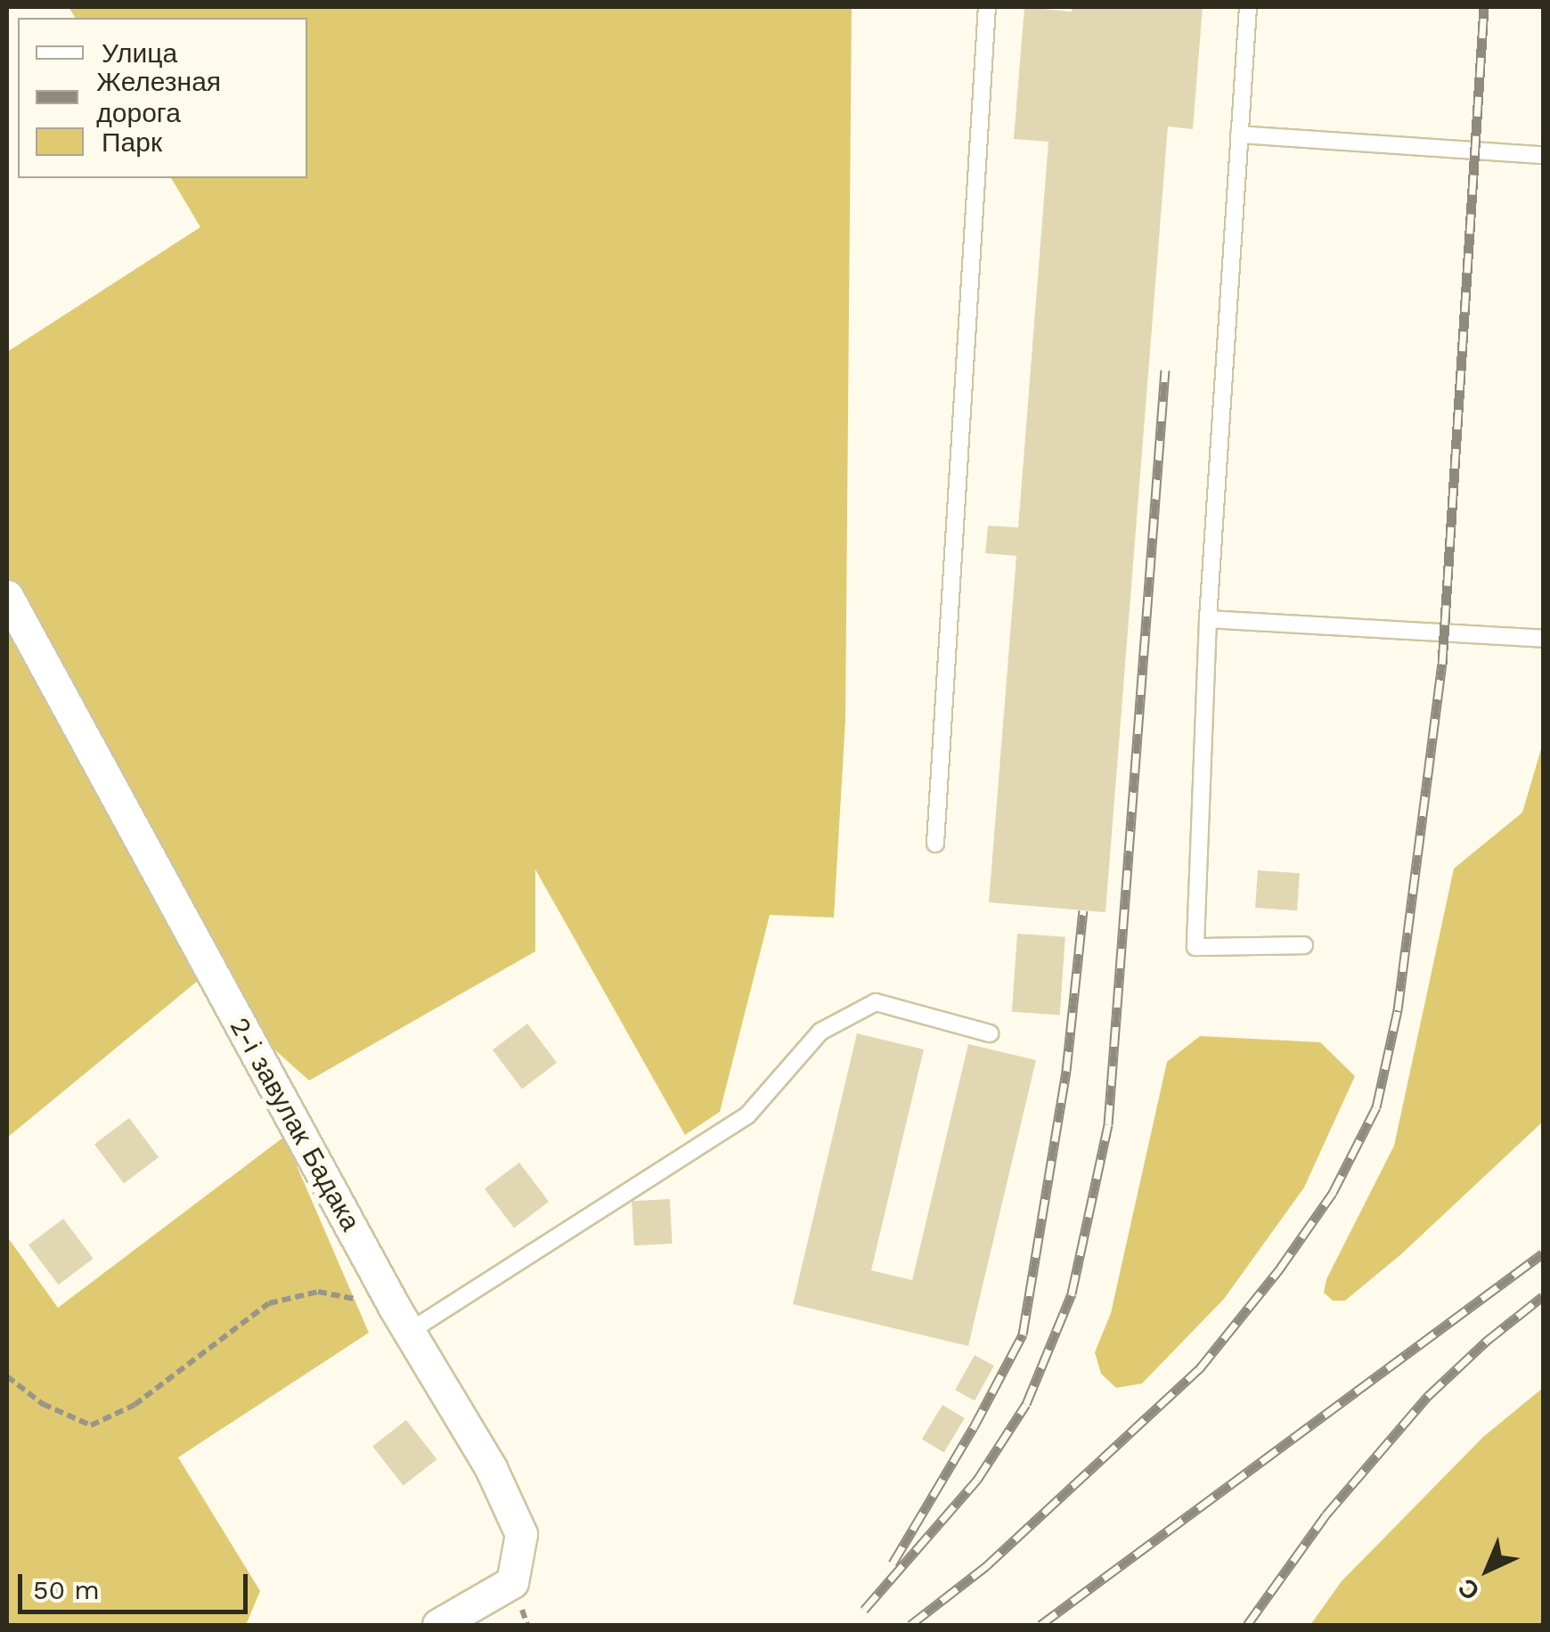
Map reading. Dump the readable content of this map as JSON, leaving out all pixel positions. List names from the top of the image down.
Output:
{
  "streets": {
    "street": ["2-і завулак Бадака"]
  },
  "legend": ["Улица", "Железная дорога", "Парк"],
  "scale_bar": "50 m",
  "north": "bottom left"
}
